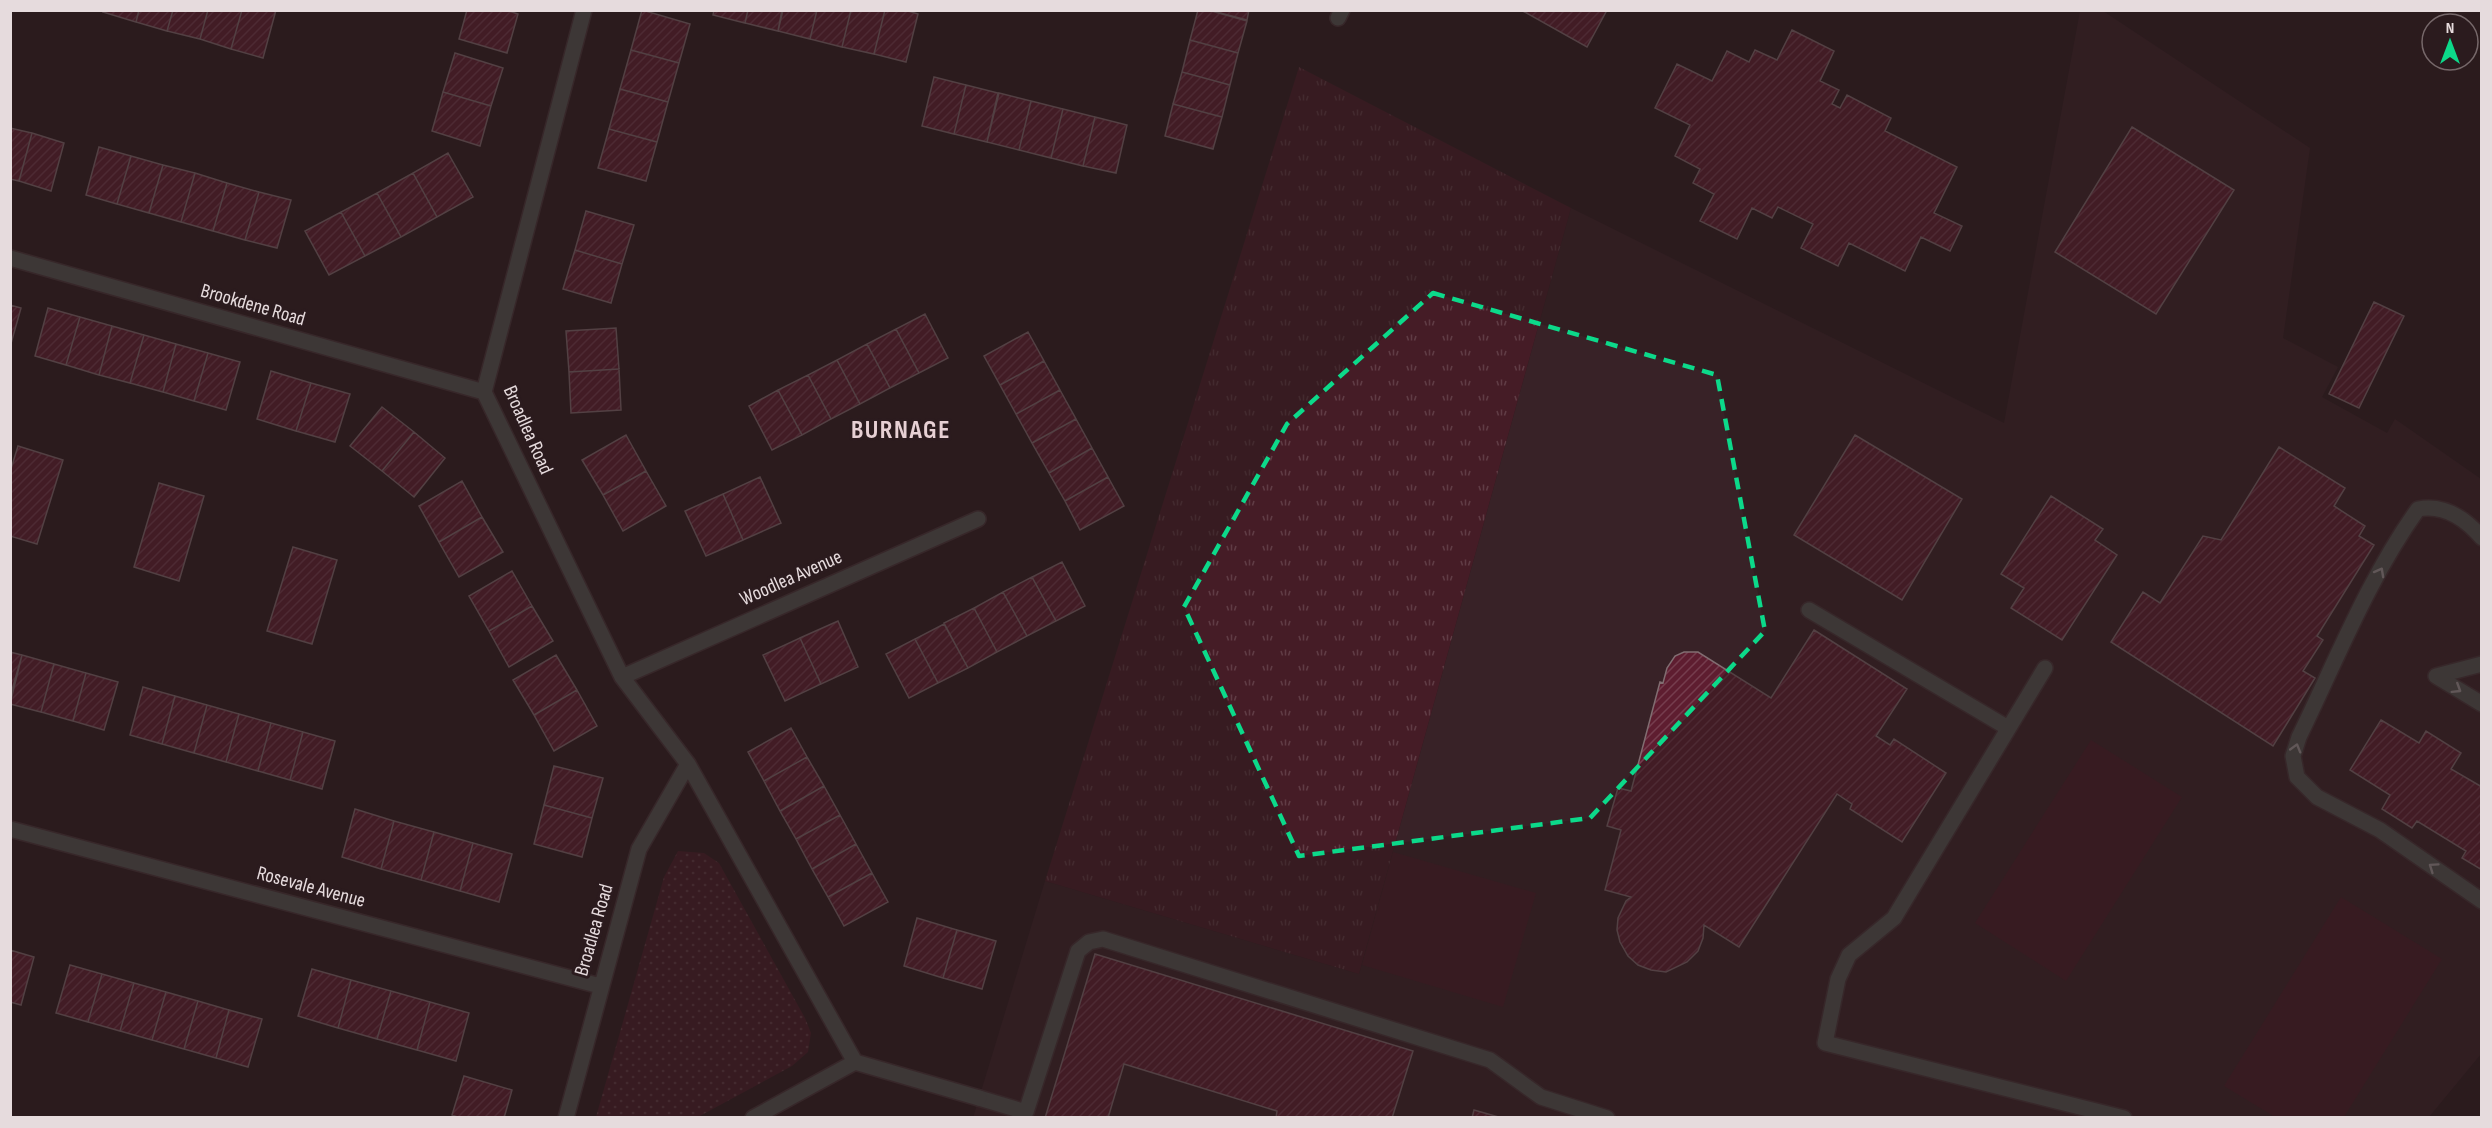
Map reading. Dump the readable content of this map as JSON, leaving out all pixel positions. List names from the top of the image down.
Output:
{
  "streets": {
    "street": [
      "Brookdene Road",
      "Broadlea Road",
      "Woodlea Avenue",
      "Rosevale Avenue"
    ]
  },
  "crossings": [
    ["Brookdene Road", "Broadlea Road"],
    ["Broadlea Road", "Woodlea Avenue"],
    ["Broadlea Road", "Rosevale Avenue"]
  ],
  "districts": ["BURNAGE"],
  "north": "top"
}
